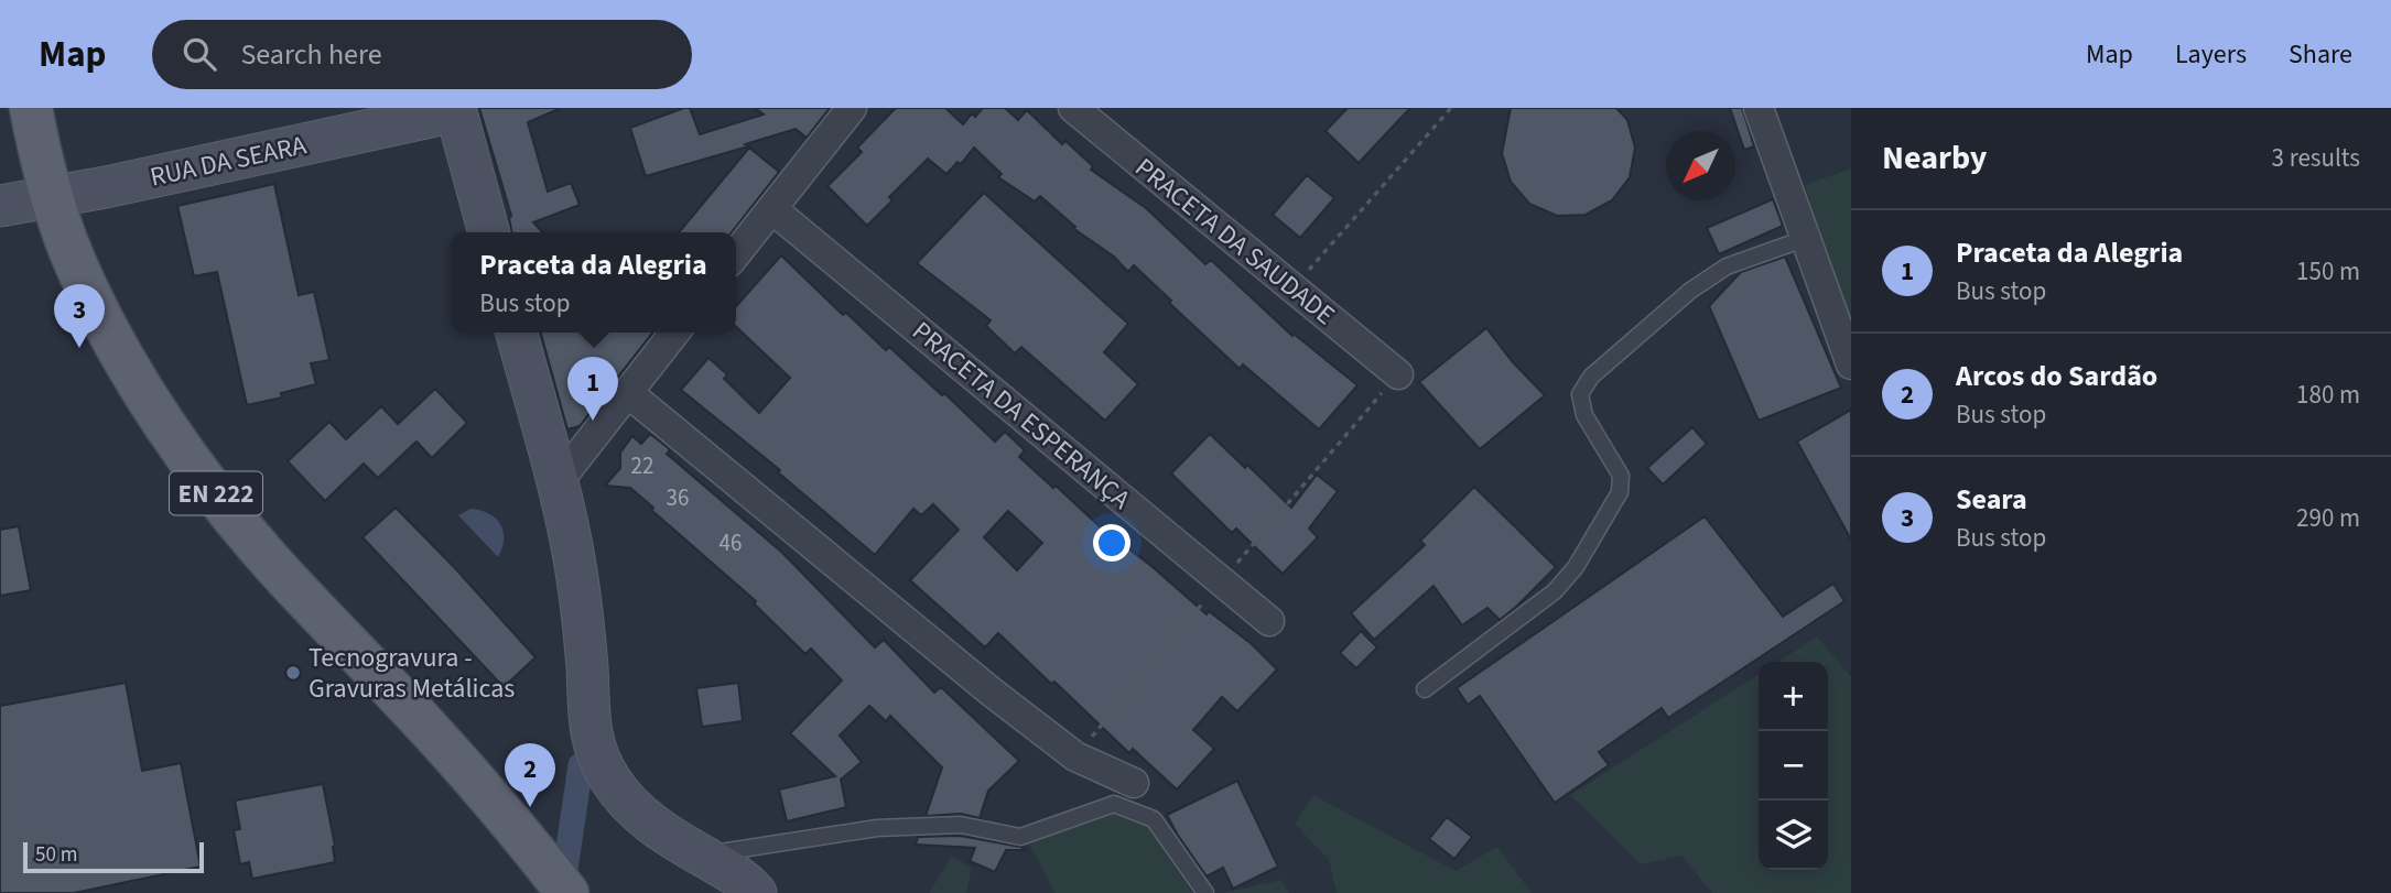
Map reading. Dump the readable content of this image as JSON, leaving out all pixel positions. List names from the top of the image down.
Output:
{
  "streets": {
    "main road": ["RUA DA SEARA", "EN 222"],
    "street": ["PRACETA DA SAUDADE", "PRACETA DA ESPERANÇA"]
  },
  "crossings": [
    ["RUA DA SEARA", "EN 222"]
  ],
  "places": ["Tecnogravura - Gravuras Metálicas"],
  "house_numbers": ["22", "36", "46"],
  "scale_bar": "50 m",
  "north": "bottom left",
  "page": {
    "header": "Map",
    "search": "Search here",
    "nav": ["Map", "Layers", "Share"],
    "heading": ["Nearby", "3 results"],
    "list": [
      {
        "mark": "1",
        "name": "Praceta da Alegria",
        "note": "Bus stop",
        "value": "150 m"
      },
      {
        "mark": "2",
        "name": "Arcos do Sardão",
        "note": "Bus stop",
        "value": "180 m"
      },
      {
        "mark": "3",
        "name": "Seara",
        "note": "Bus stop",
        "value": "290 m"
      }
    ],
    "popup": ["Praceta da Alegria", "Bus stop"],
    "pins": ["3", "1", "2"],
    "map_buttons": ["+", "−"],
    "scale": "50 m"
  }
}
